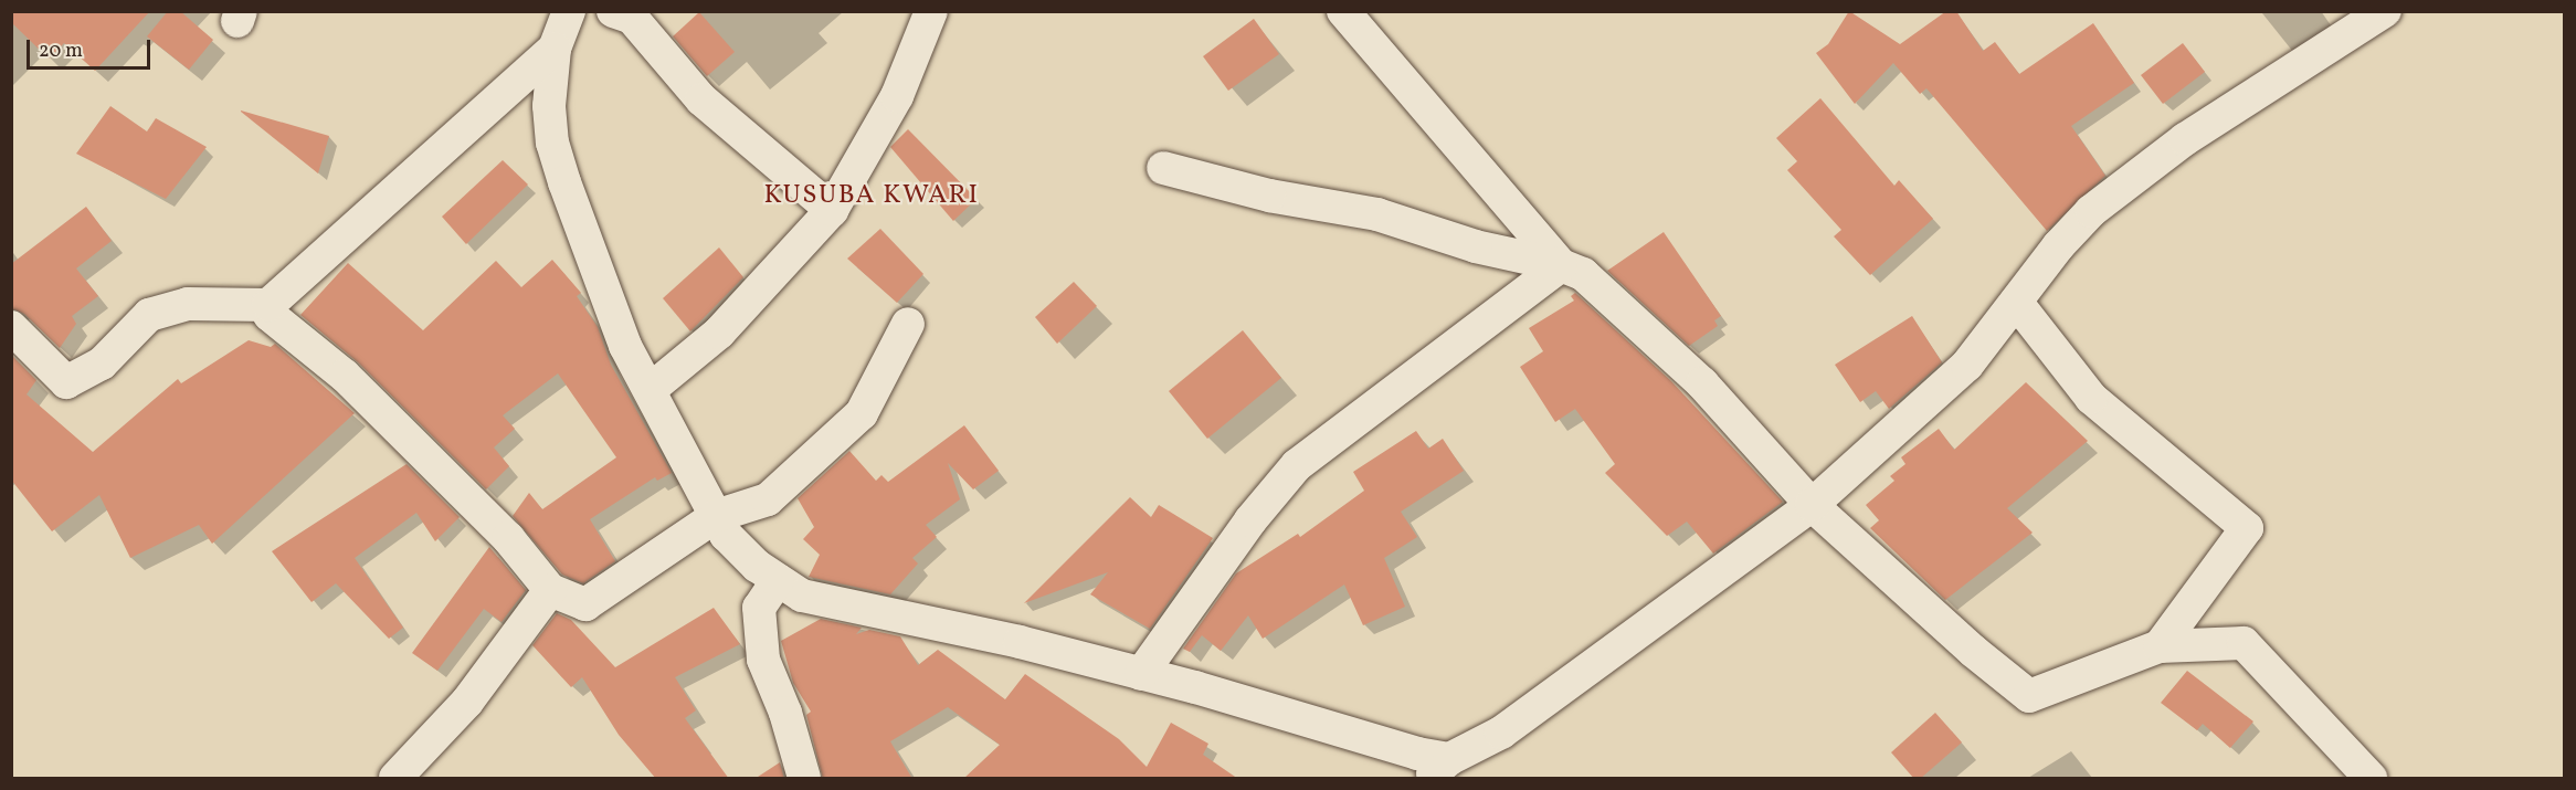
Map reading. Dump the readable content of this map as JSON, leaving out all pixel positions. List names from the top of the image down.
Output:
{
  "districts": ["KUSUBA KWARI"],
  "scale_bar": "20 m"
}
